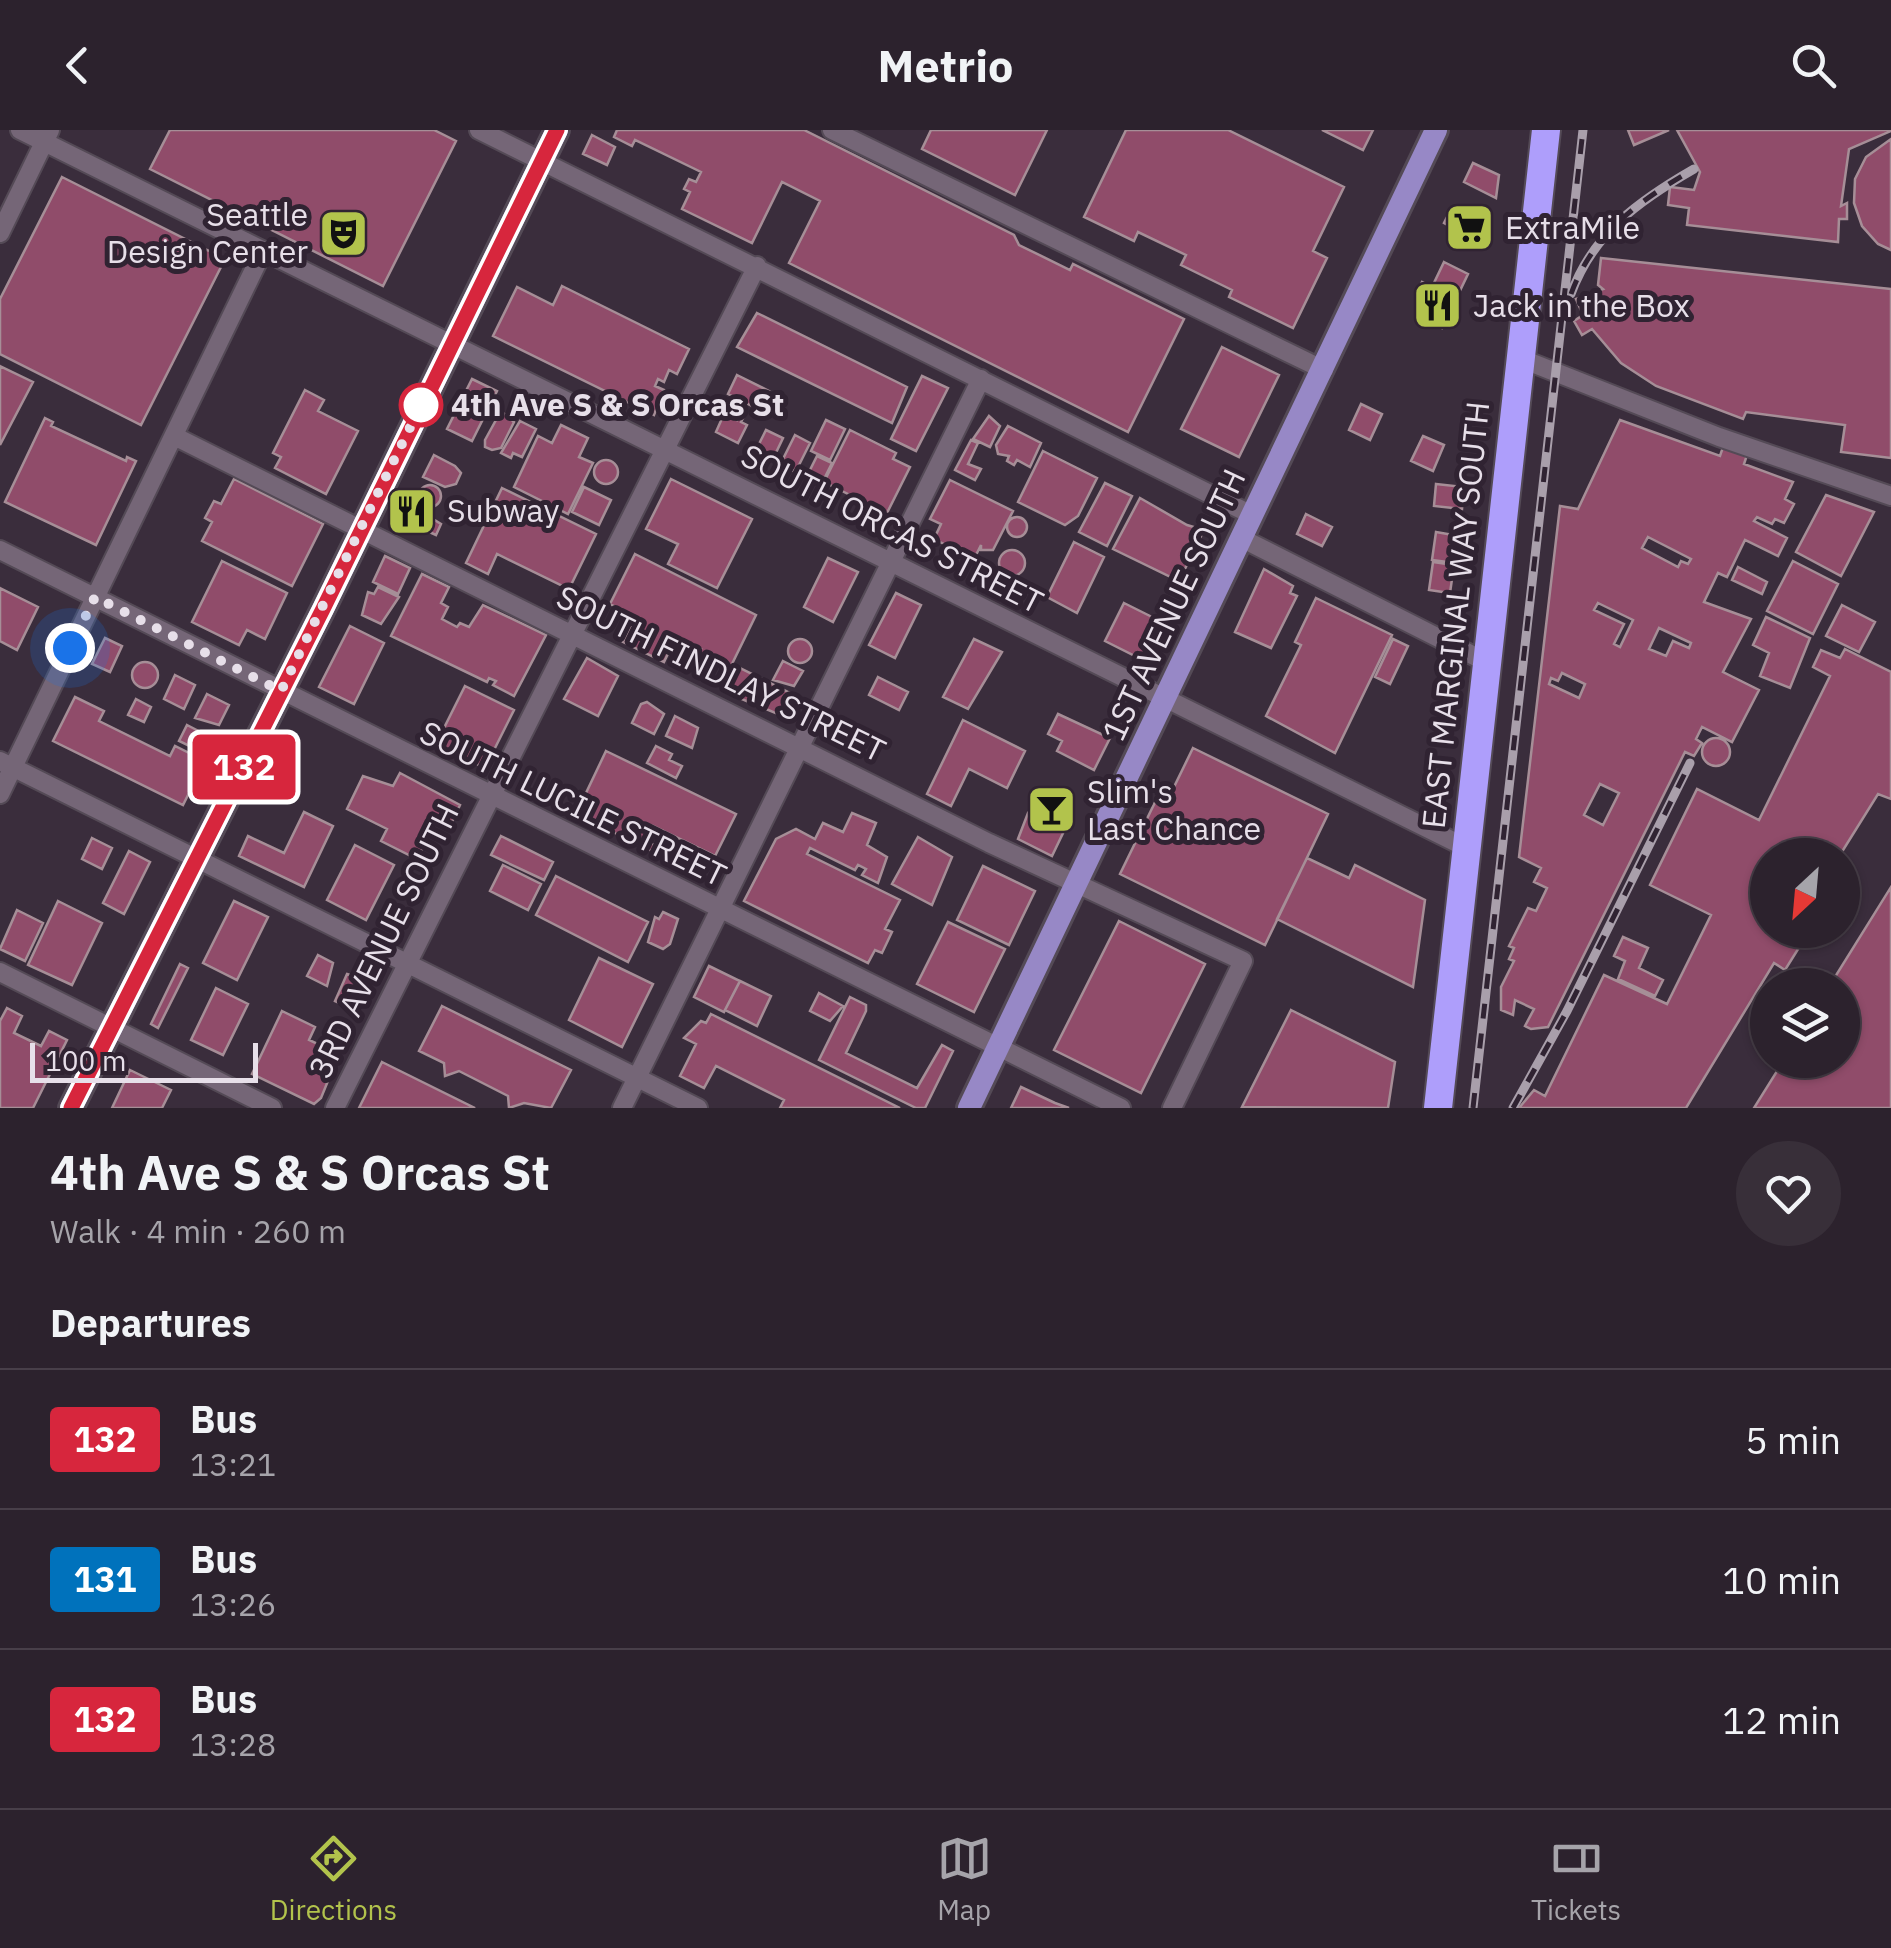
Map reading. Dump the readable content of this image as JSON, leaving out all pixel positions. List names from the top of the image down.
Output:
{
  "streets": {
    "highway": ["EAST MARGINAL WAY SOUTH"],
    "main road": ["1ST AVENUE SOUTH"],
    "street": [
      "SOUTH ORCAS STREET",
      "SOUTH FINDLAY STREET",
      "SOUTH LUCILE STREET",
      "3RD AVENUE SOUTH"
    ]
  },
  "crossings": [
    ["SOUTH ORCAS STREET", "1ST AVENUE SOUTH"],
    ["SOUTH ORCAS STREET", "EAST MARGINAL WAY SOUTH"],
    ["SOUTH ORCAS STREET", "3RD AVENUE SOUTH"],
    ["1ST AVENUE SOUTH", "SOUTH FINDLAY STREET"],
    ["1ST AVENUE SOUTH", "SOUTH LUCILE STREET"],
    ["SOUTH FINDLAY STREET", "3RD AVENUE SOUTH"],
    ["SOUTH LUCILE STREET", "3RD AVENUE SOUTH"]
  ],
  "places": {
    "supermarket": ["ExtraMile"],
    "theatre": ["Seattle Design Center"],
    "restaurant": ["Jack in the Box", "Subway"],
    "other": ["4th Ave S & S Orcas St"],
    "bar": ["Slim's Last Chance"]
  },
  "lines": ["bus line 132"],
  "scale_bar": "100 m",
  "north": "bottom left",
  "page": {
    "header": "Metrio",
    "on_map": "132",
    "scale": "100 m",
    "heading": [
      ["4th Ave S & S Orcas St", "Walk · 4 min · 260 m"],
      "Departures"
    ],
    "list": [
      {
        "mark": "132",
        "name": "Bus",
        "note": "13:21",
        "value": "5 min"
      },
      {
        "mark": "131",
        "name": "Bus",
        "note": "13:26",
        "value": "10 min"
      },
      {
        "mark": "132",
        "name": "Bus",
        "note": "13:28",
        "value": "12 min"
      }
    ],
    "tabs": ["Directions", "Map", "Tickets"]
  }
}
